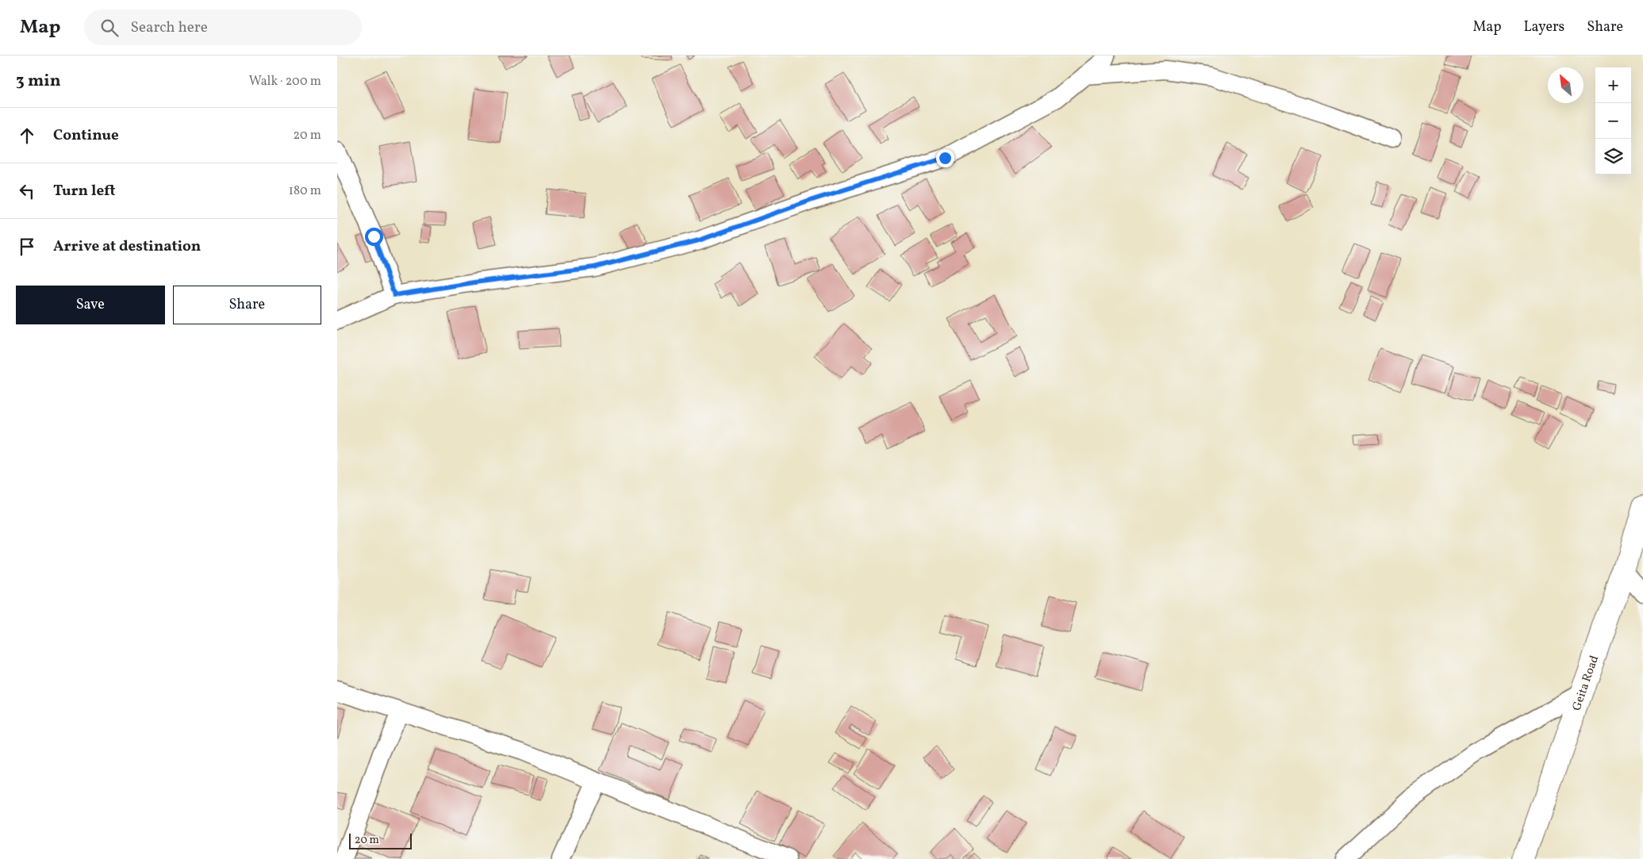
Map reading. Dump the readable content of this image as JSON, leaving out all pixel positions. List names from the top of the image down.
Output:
{
  "streets": {
    "highway": ["Geita Road"]
  },
  "scale_bar": "20 m",
  "north": "top left",
  "page": {
    "header": "Map",
    "search": "Search here",
    "nav": ["Map", "Layers", "Share"],
    "heading": ["3 min", "Walk · 200 m"],
    "map_buttons": ["+", "−"],
    "list": [
      ["Continue", "20 m"],
      ["Turn left", "180 m"],
      "Arrive at destination"
    ],
    "buttons": ["Save", "Share"],
    "scale": "20 m"
  }
}
